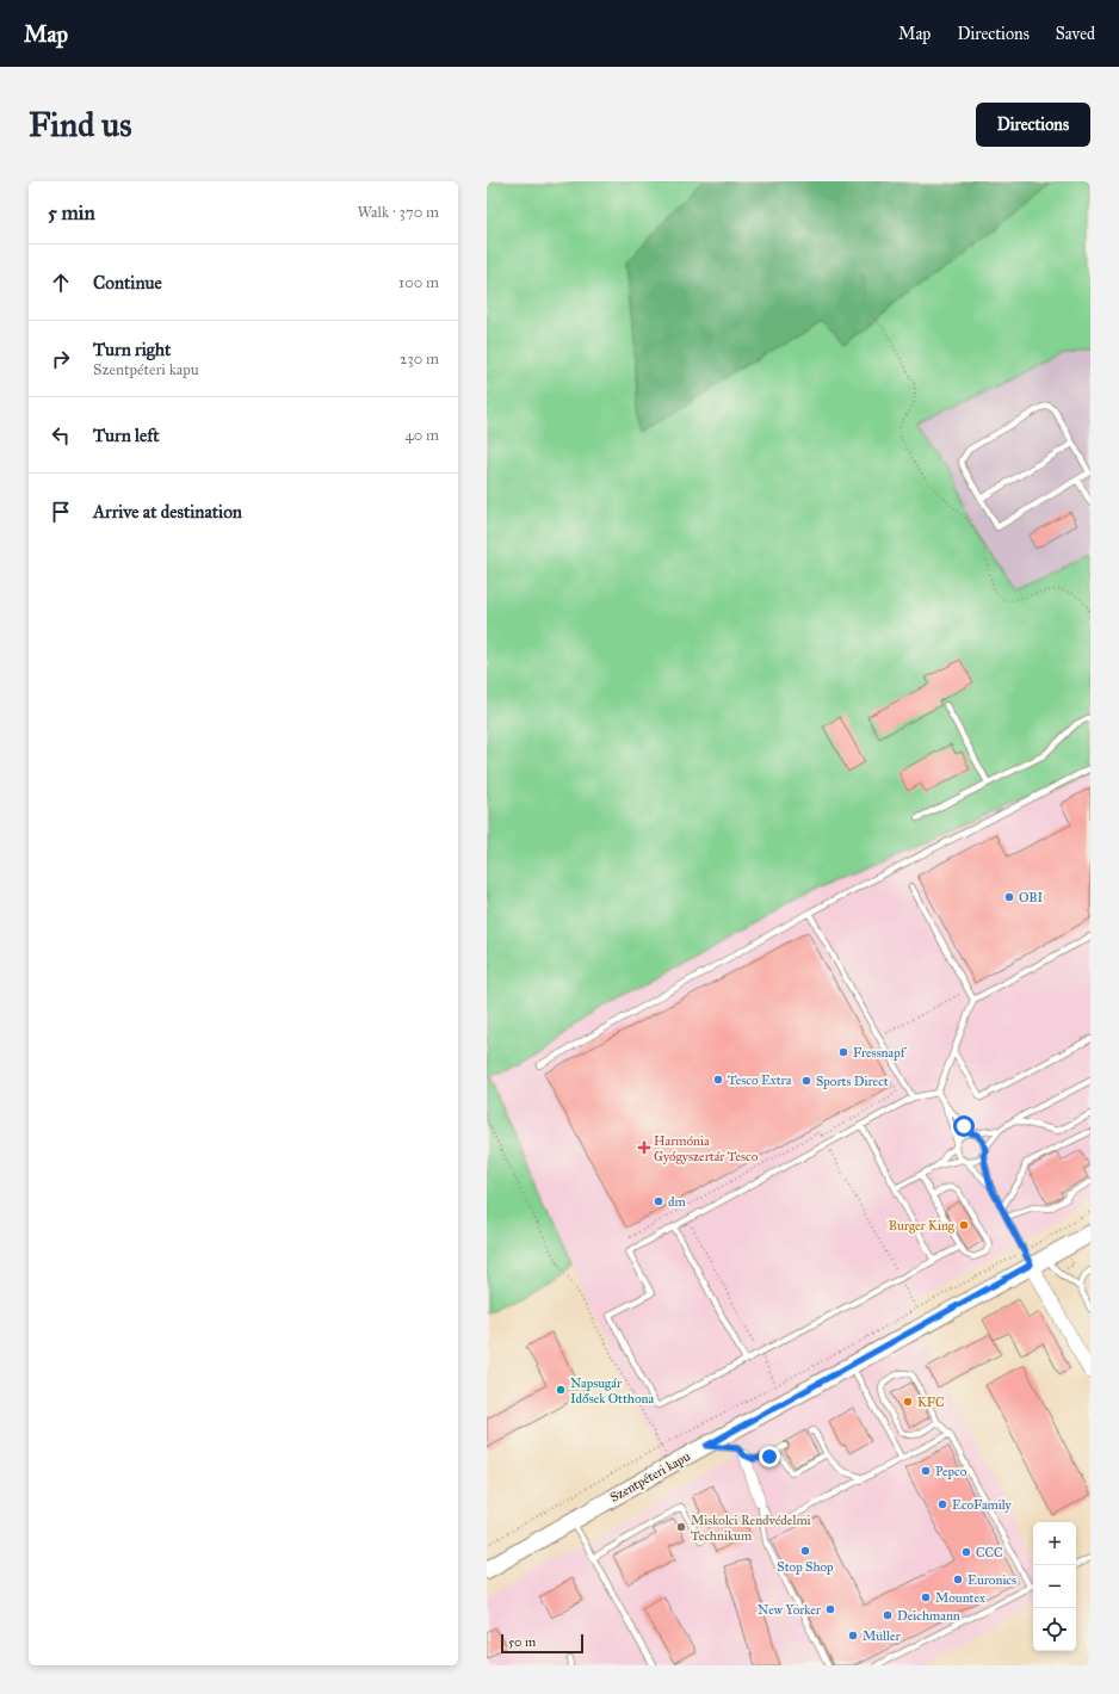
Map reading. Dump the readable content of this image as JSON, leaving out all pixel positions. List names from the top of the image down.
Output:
{
  "streets": {
    "main road": ["Szentpéteri kapu"]
  },
  "places": {
    "other": [
      "OBI",
      "Fressnapf",
      "Tesco Extra",
      "Sports Direct",
      "dm",
      "Burger King",
      "Napsugár Idősek Otthona",
      "KFC",
      "Pepco",
      "EcoFamily",
      "Miskolci Rendvédelmi Technikum",
      "Stop Shop",
      "CCC",
      "Euronics",
      "Mountex",
      "New Yorker",
      "Deichmann",
      "Müller"
    ],
    "health": ["Harmónia Gyógyszertár Tesco"]
  },
  "scale_bar": "50 m",
  "page": {
    "header": "Map",
    "nav": ["Map", "Directions", "Saved"],
    "buttons": "Directions",
    "title": "Find us",
    "heading": ["5 min", "Walk · 370 m"],
    "list": [
      ["Continue", "100 m"],
      ["Turn right", "Szentpéteri kapu", "230 m"],
      ["Turn left", "40 m"],
      "Arrive at destination"
    ],
    "map_buttons": ["+", "−"],
    "scale": "50 m"
  }
}
